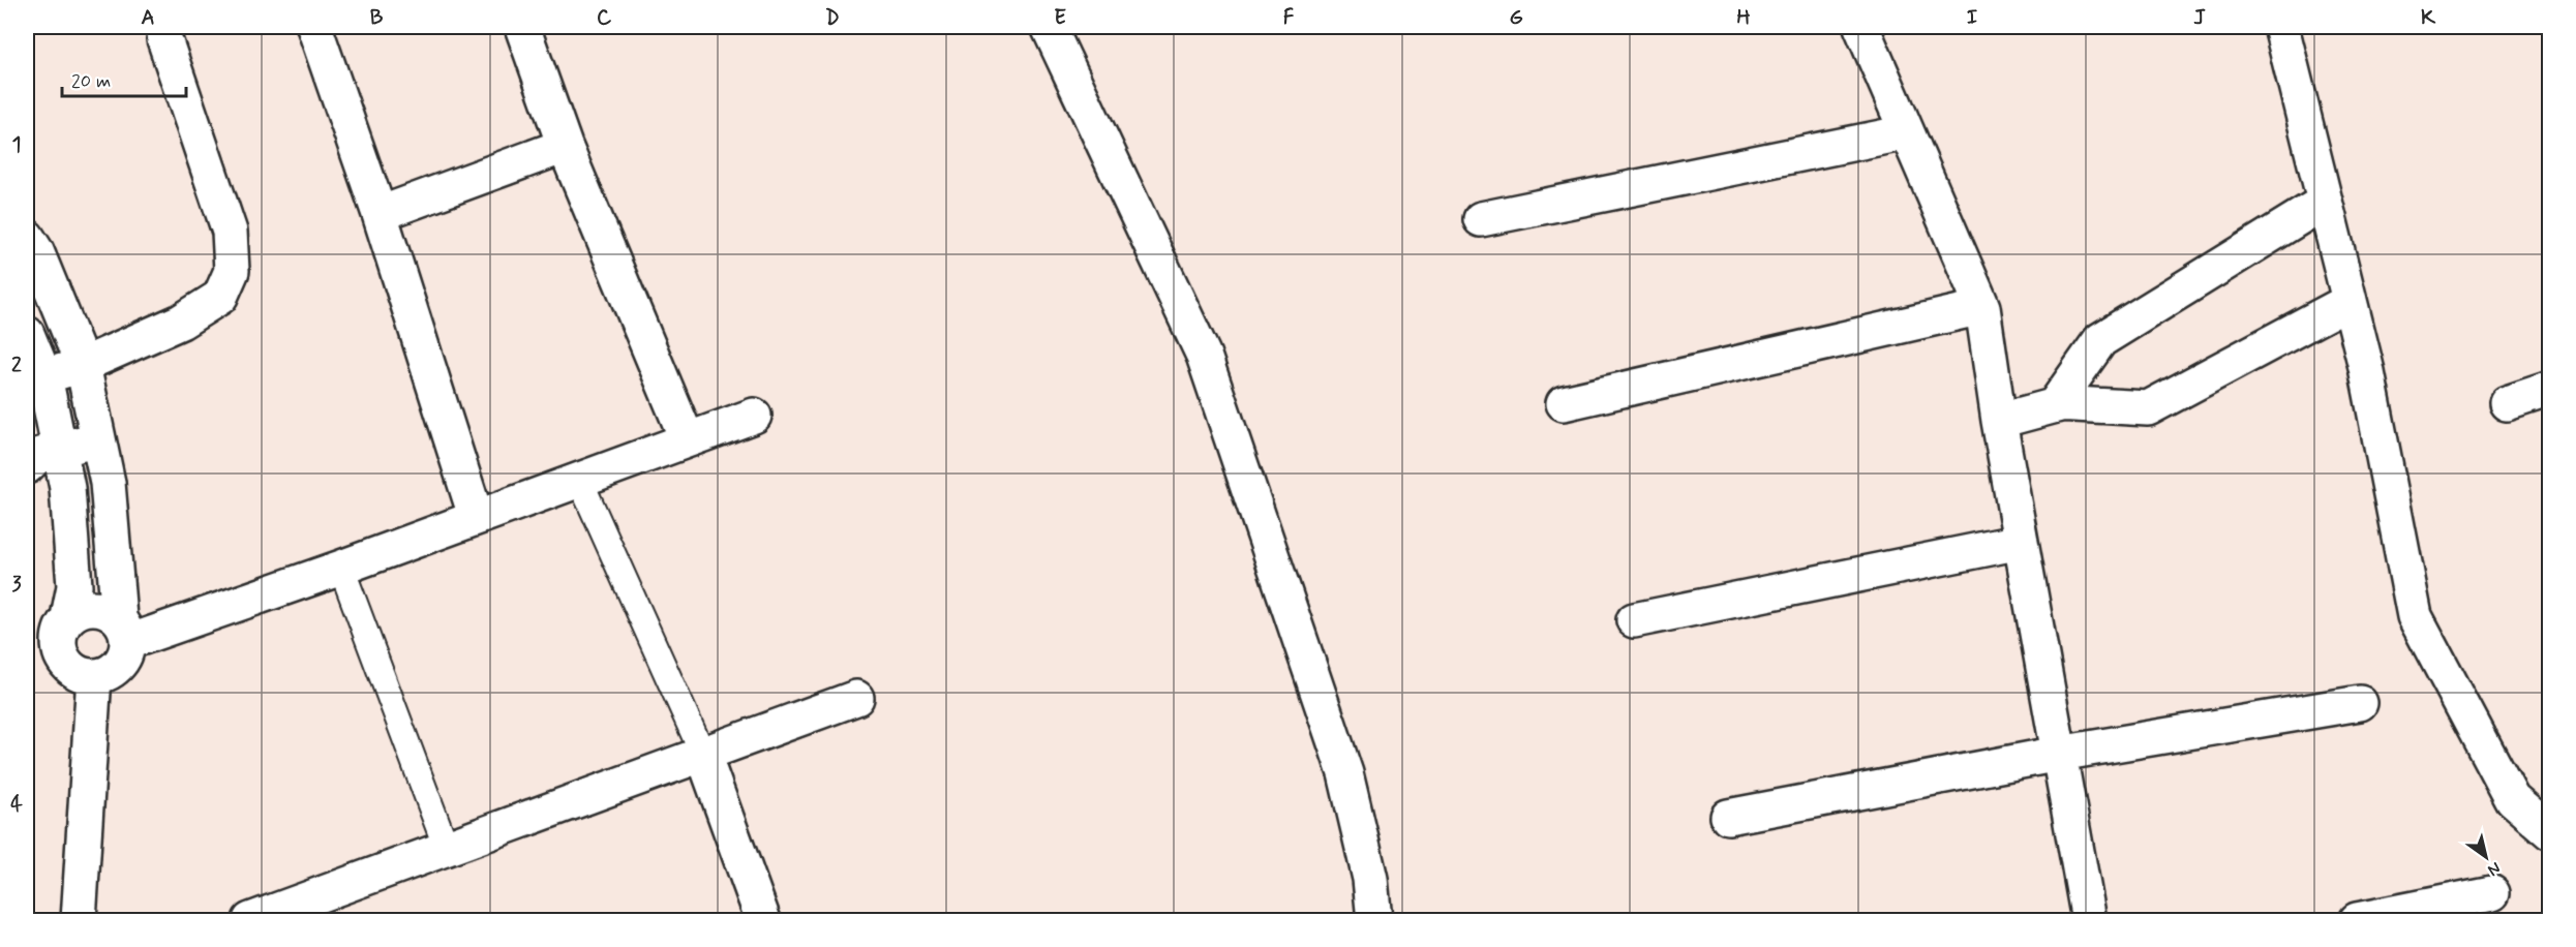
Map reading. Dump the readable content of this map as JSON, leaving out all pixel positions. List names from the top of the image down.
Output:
{
  "scale_bar": "20 m",
  "north": "bottom right",
  "grid": {
    "columns": [
      "A",
      "B",
      "C",
      "D",
      "E",
      "F",
      "G",
      "H",
      "I",
      "J",
      "K"
    ],
    "rows": [
      "1",
      "2",
      "3",
      "4"
    ]
  }
}
